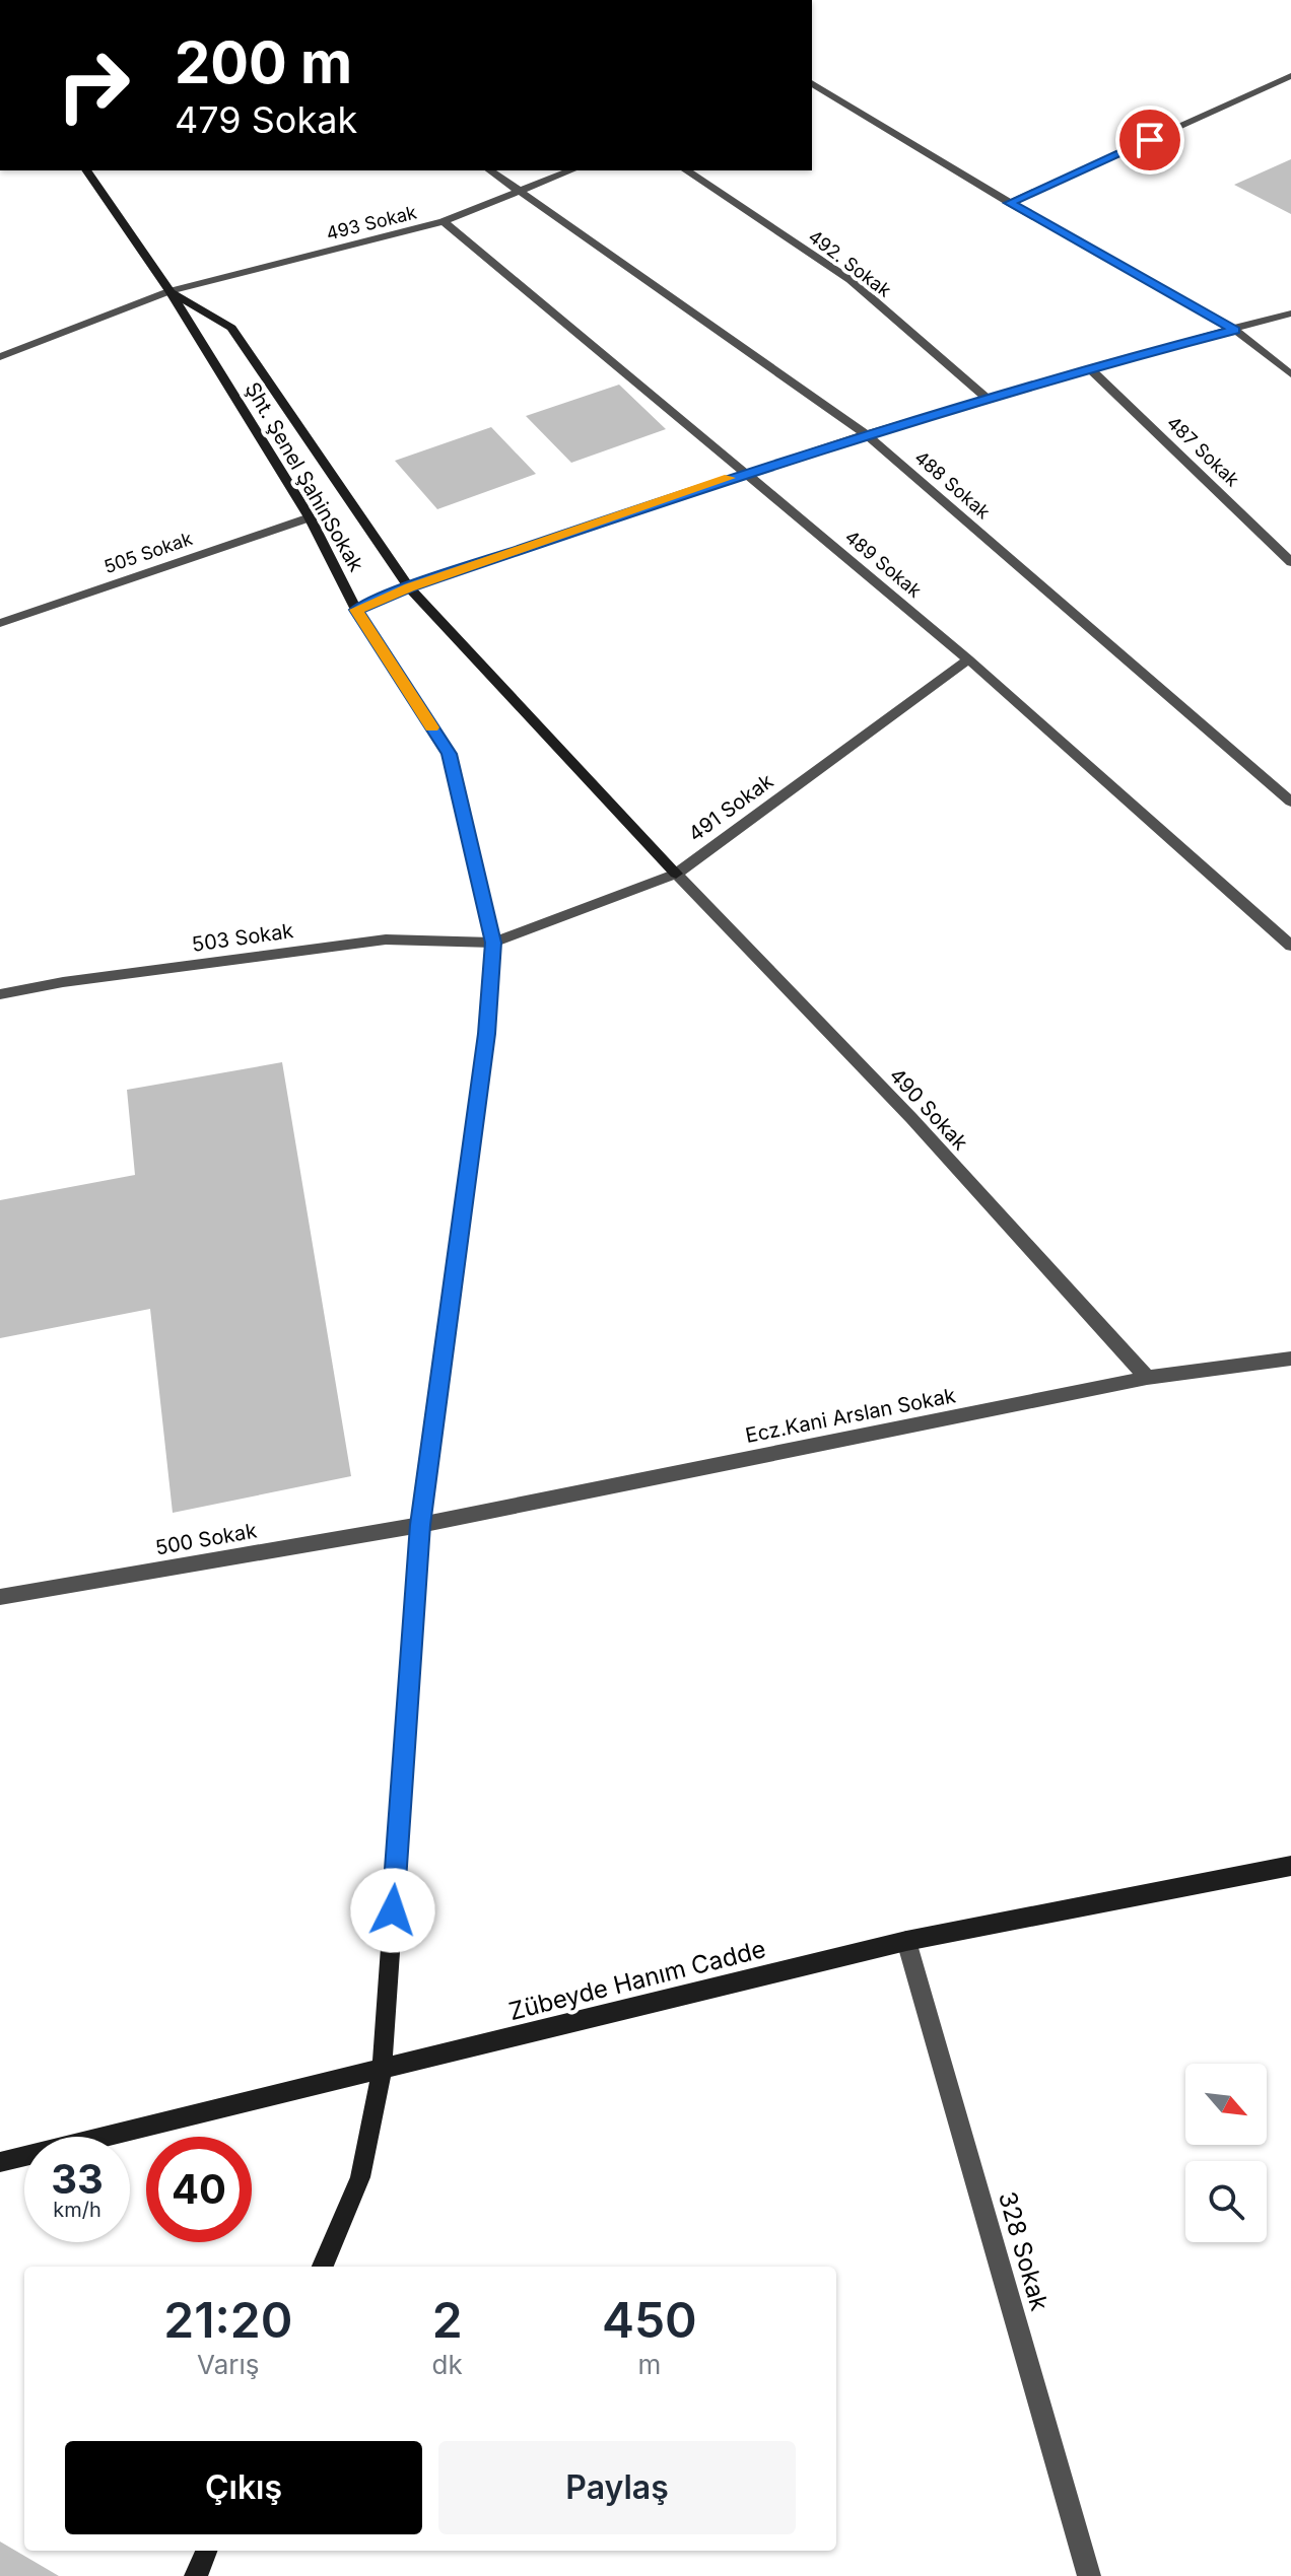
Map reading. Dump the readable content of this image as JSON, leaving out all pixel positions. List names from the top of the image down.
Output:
{
  "streets": {
    "street": [
      "493 Sokak",
      "492. Sokak",
      "487 Sokak",
      "Şht. Şenel ŞahinSokak",
      "488 Sokak",
      "505 Sokak",
      "489 Sokak",
      "491 Sokak",
      "503 Sokak",
      "490 Sokak",
      "Ecz.Kani Arslan Sokak",
      "500 Sokak",
      "Zübeyde Hanım Cadde",
      "328 Sokak"
    ]
  },
  "crossings": [
    ["493 Sokak", "Şht. Şenel ŞahinSokak"],
    ["493 Sokak", "488 Sokak"],
    ["493 Sokak", "489 Sokak"],
    ["Şht. Şenel ŞahinSokak", "505 Sokak"],
    ["Şht. Şenel ŞahinSokak", "491 Sokak"],
    ["Şht. Şenel ŞahinSokak", "503 Sokak"],
    ["Şht. Şenel ŞahinSokak", "490 Sokak"],
    ["Şht. Şenel ŞahinSokak", "Ecz.Kani Arslan Sokak"],
    ["Şht. Şenel ŞahinSokak", "500 Sokak"],
    ["Şht. Şenel ŞahinSokak", "Zübeyde Hanım Cadde"],
    ["489 Sokak", "491 Sokak"],
    ["491 Sokak", "503 Sokak"],
    ["491 Sokak", "490 Sokak"],
    ["490 Sokak", "Ecz.Kani Arslan Sokak"],
    ["Ecz.Kani Arslan Sokak", "500 Sokak"],
    ["Zübeyde Hanım Cadde", "328 Sokak"]
  ],
  "north": "bottom right",
  "page": {
    "turn": ["200 m", "479 Sokak"],
    "speed": "33 km/h",
    "limit": "40",
    "eta": [
      "21:20",
      "Varış",
      "2",
      "dk",
      "450",
      "m"
    ],
    "buttons": ["Çıkış", "Paylaş"]
  }
}
